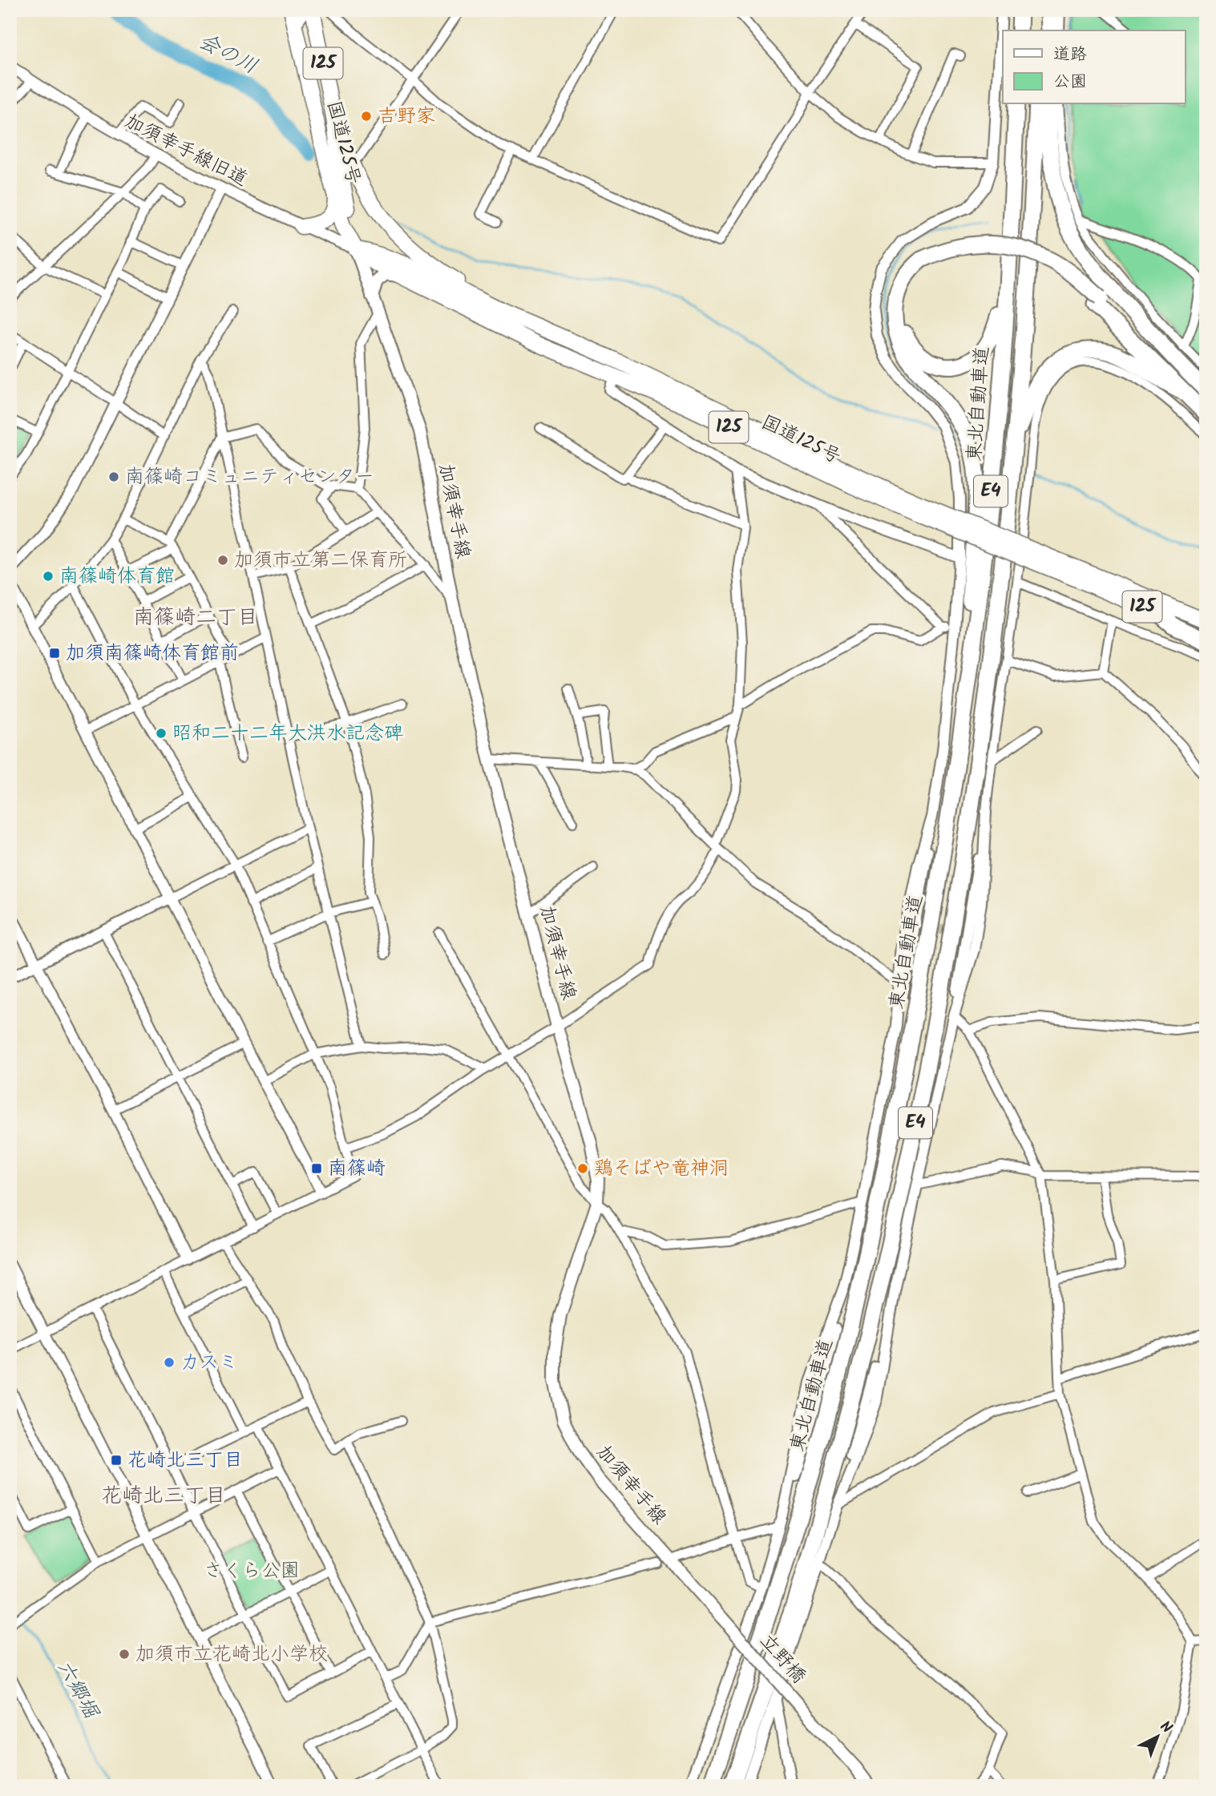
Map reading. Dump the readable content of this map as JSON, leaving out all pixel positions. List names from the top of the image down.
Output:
{
  "streets": {
    "highway": [
      "125",
      "国道125号",
      "東北自動車道",
      "E4"
    ],
    "main road": ["加須幸手線", "立野橋"],
    "street": ["加須幸手線旧道"]
  },
  "crossings": [
    ["国道125号", "加須幸手線旧道"],
    ["国道125号", "加須幸手線"],
    ["加須幸手線旧道", "加須幸手線"],
    ["加須幸手線", "立野橋"]
  ],
  "districts": ["南篠崎二丁目", "花崎北三丁目"],
  "water": ["会の川", "六郷堀"],
  "parks": ["さくら公園"],
  "places": {
    "other": [
      "吉野家",
      "南篠崎コミュニティセンター",
      "加須市立第二保育所",
      "南篠崎体育館",
      "昭和二十二年大洪水記念碑",
      "鶏そばや竜神洞",
      "カスミ",
      "加須市立花崎北小学校"
    ],
    "transit": ["加須南篠崎体育館前", "南篠崎", "花崎北三丁目"]
  },
  "legend": ["道路", "公園"],
  "north": "top right"
}
